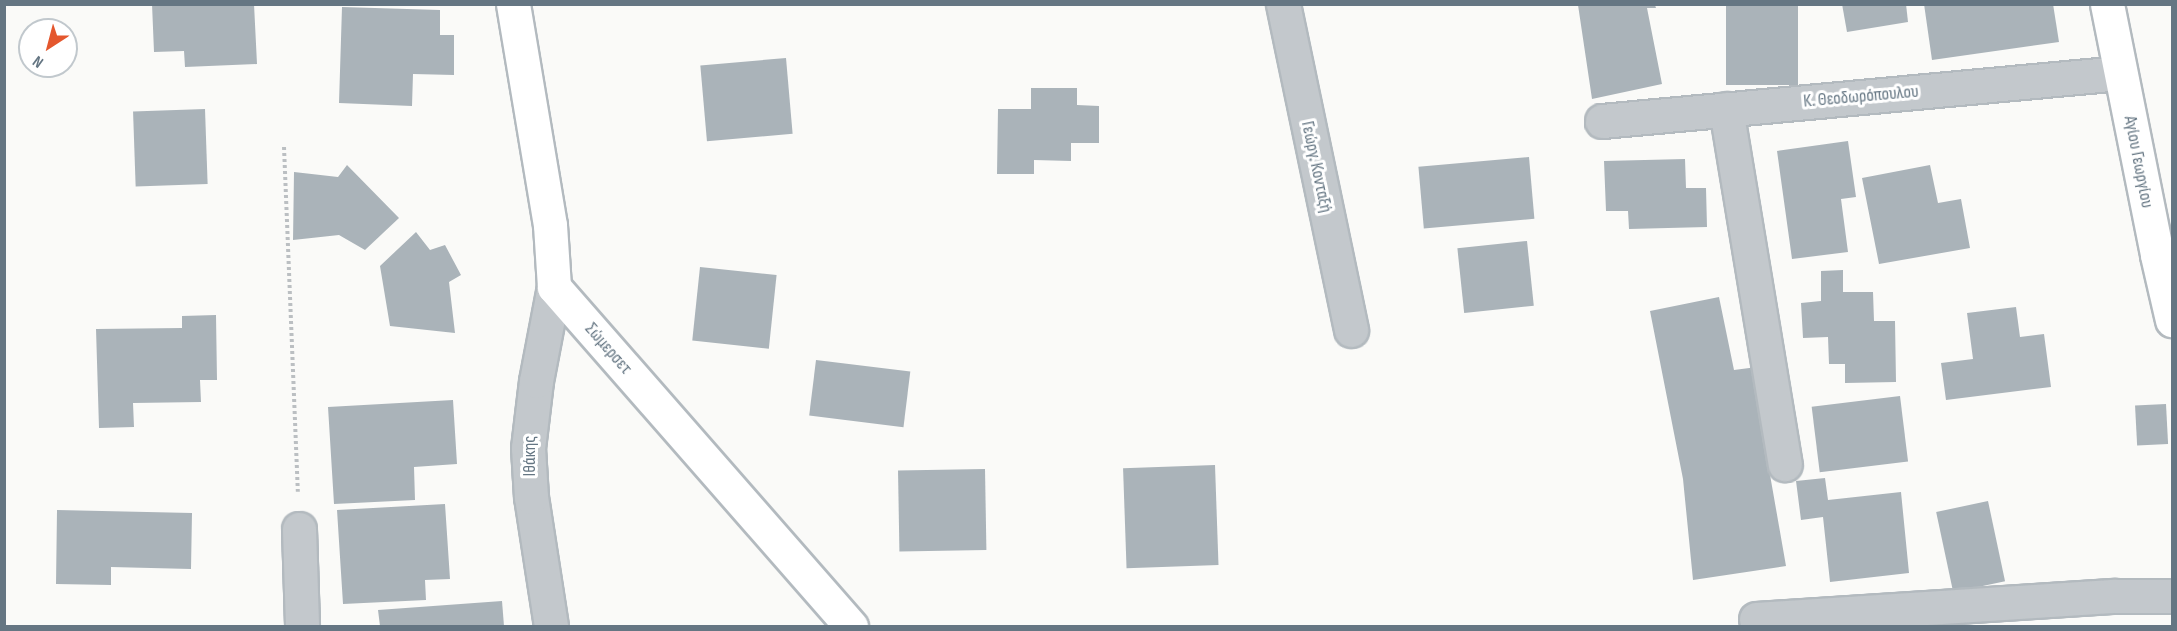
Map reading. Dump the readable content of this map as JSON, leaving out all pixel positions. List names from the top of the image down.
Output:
{
  "streets": {
    "street": [
      "Κ. Θεοδωρόπουλου",
      "Αγίου Γεωργίου",
      "Γεώργ. Κονταξή",
      "Σώμερσετ",
      "Ιθάκης"
    ]
  },
  "crossings": [
    ["Κ. Θεοδωρόπουλου", "Αγίου Γεωργίου"],
    ["Σώμερσετ", "Ιθάκης"]
  ],
  "north": "bottom left"
}
